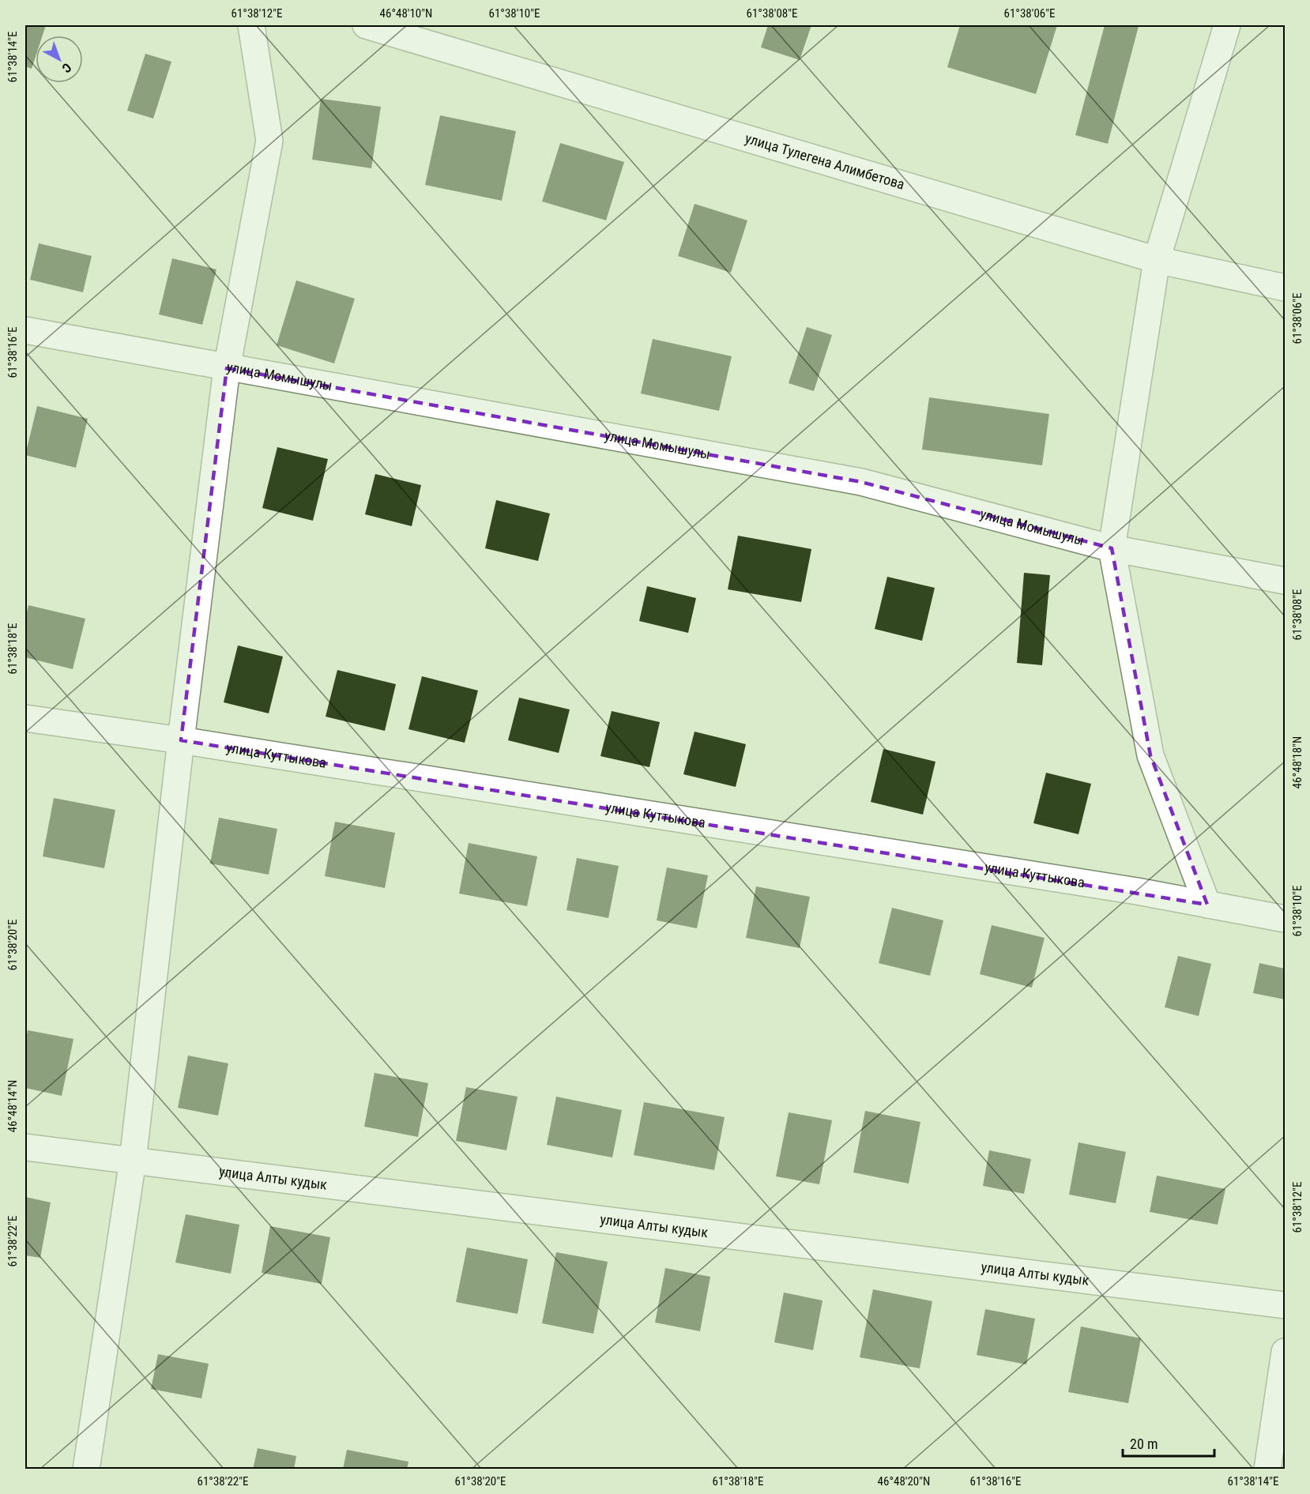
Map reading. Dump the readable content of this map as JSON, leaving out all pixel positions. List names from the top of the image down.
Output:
{
  "streets": {
    "street": [
      "улица Тулегена Алимбетова",
      "улица Момышулы",
      "улица Куттыкова",
      "улица Алты кудык"
    ]
  },
  "scale_bar": "20 m",
  "north": "bottom right",
  "coordinates": [
    "61°38'12\"E",
    "46°48'10\"N",
    "61°38'10\"E",
    "61°38'08\"E",
    "61°38'06\"E",
    "61°38'14\"E",
    "61°38'16\"E",
    "61°38'18\"E",
    "46°48'18\"N",
    "61°38'20\"E",
    "46°48'14\"N",
    "61°38'22\"E",
    "46°48'20\"N"
  ]
}
